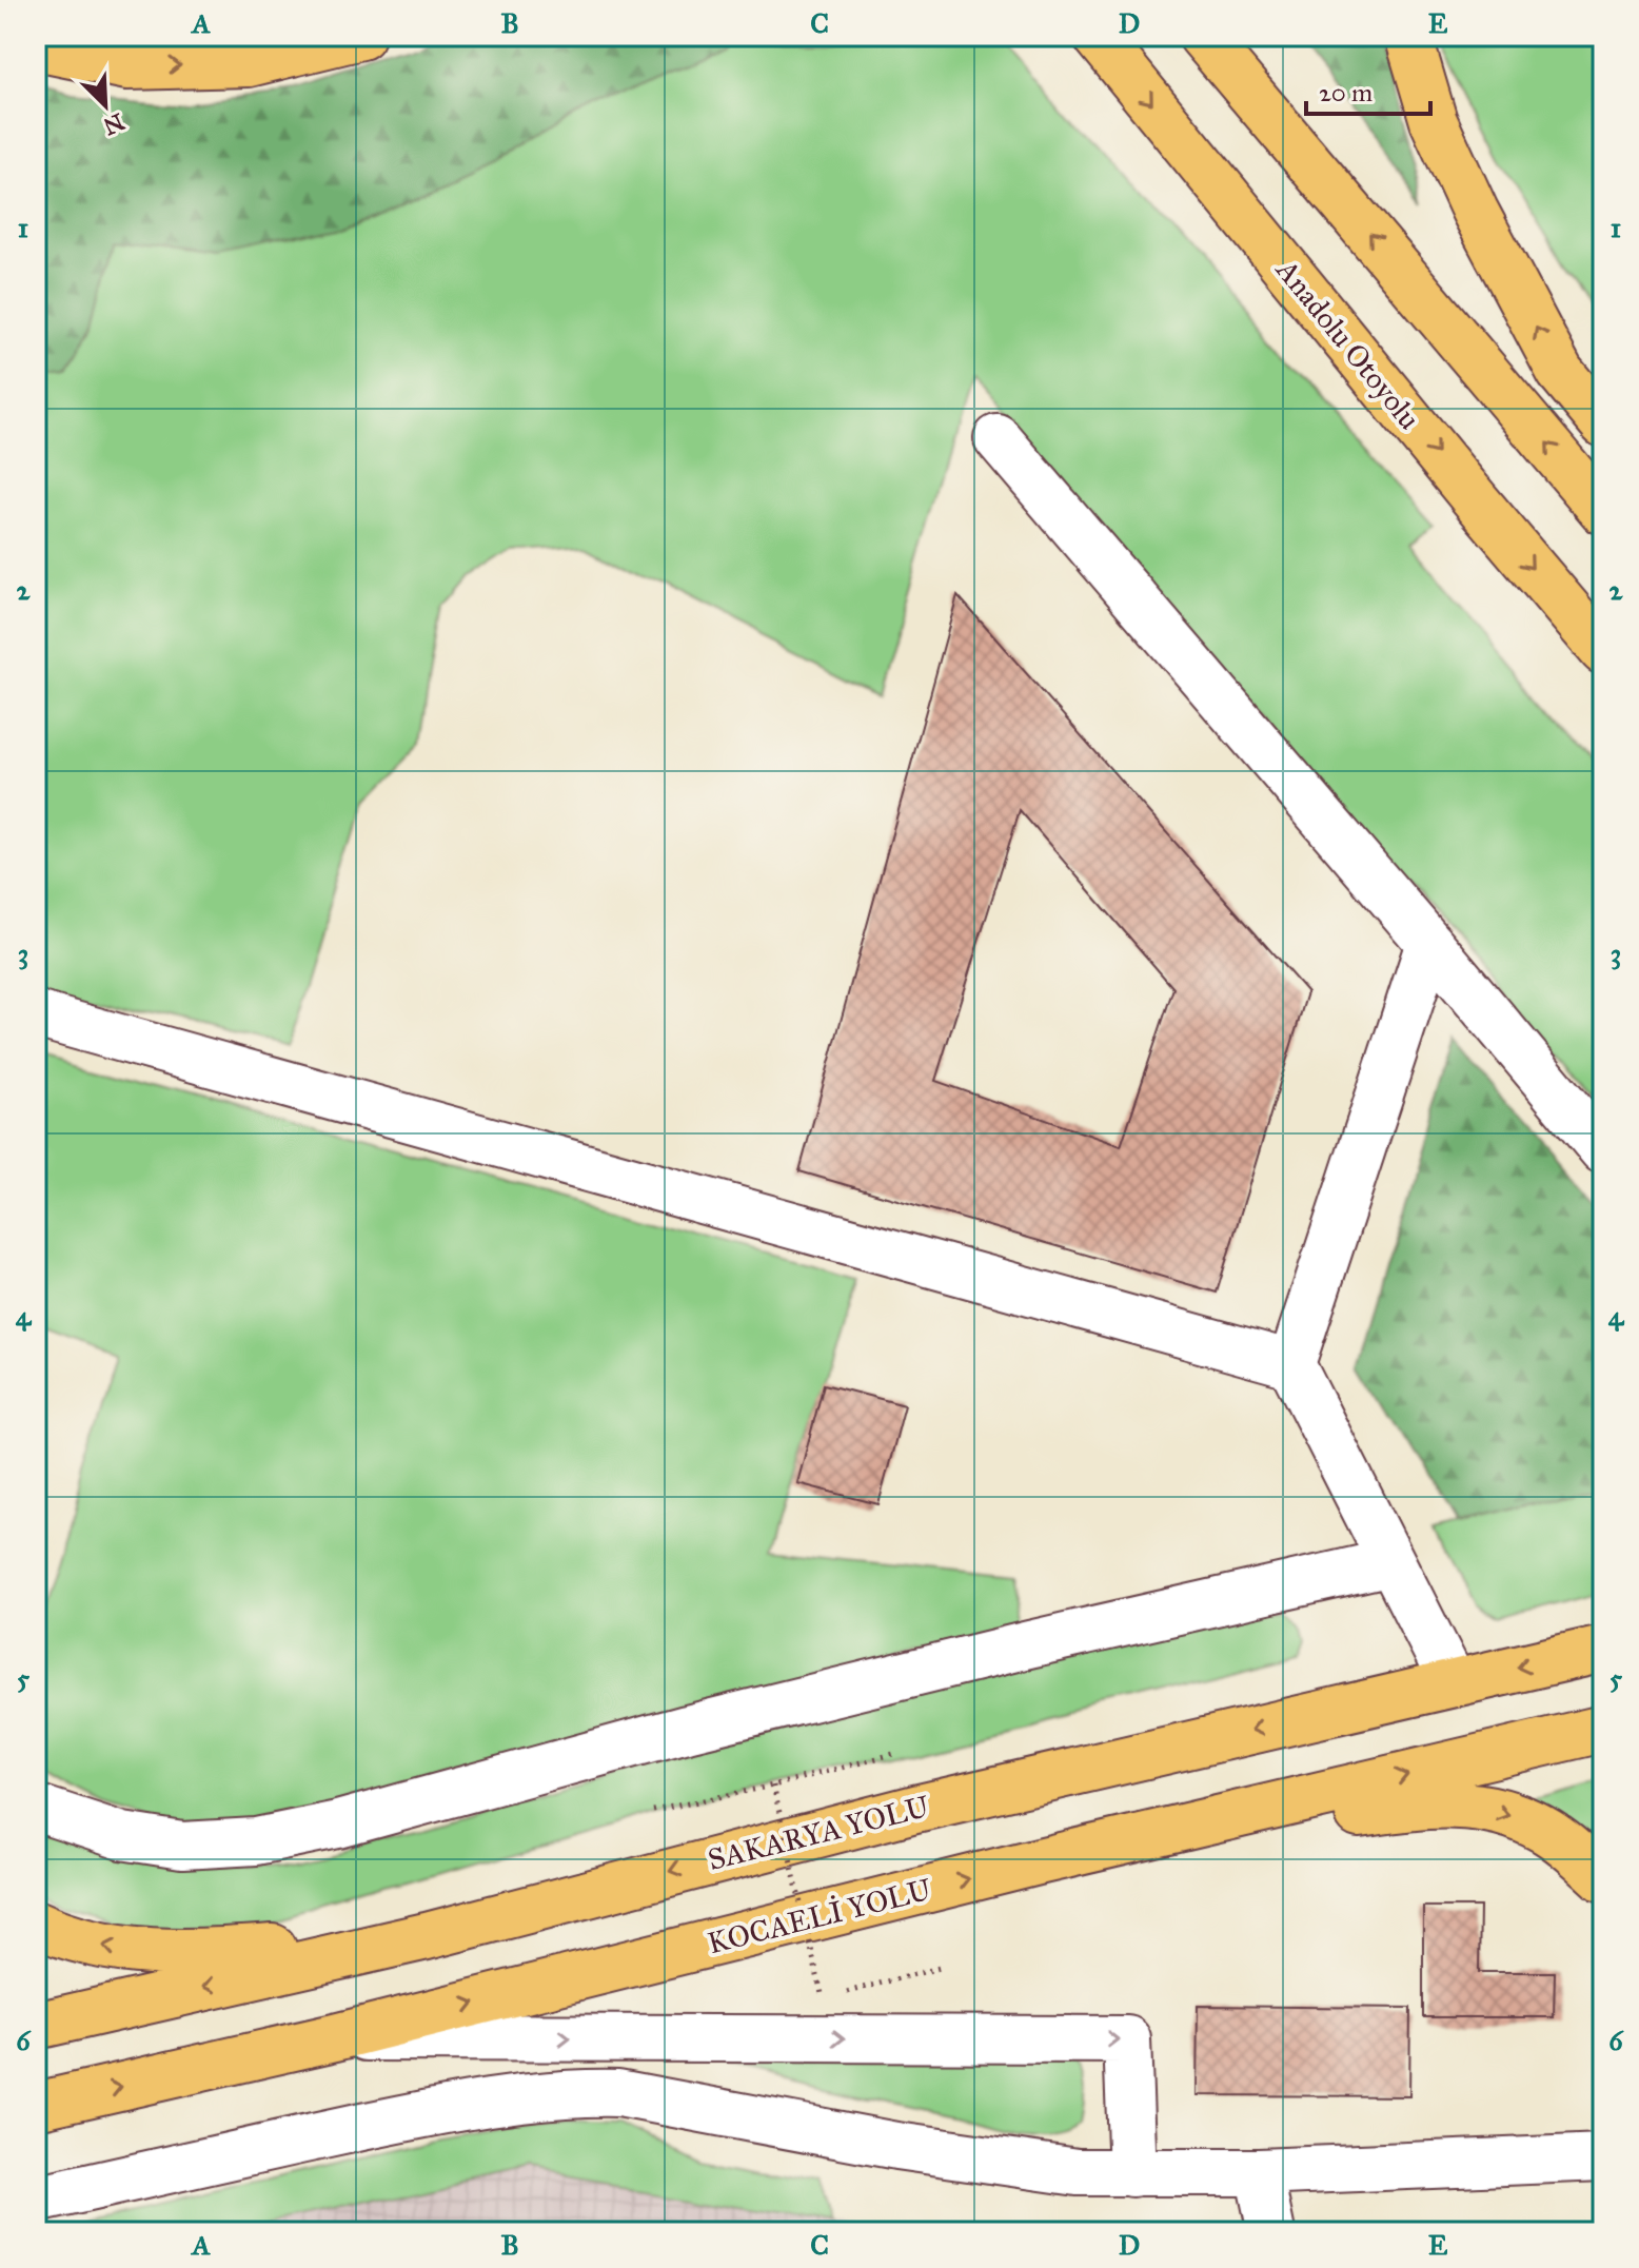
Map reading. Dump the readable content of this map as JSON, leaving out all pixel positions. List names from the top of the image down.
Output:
{
  "streets": {
    "highway": ["Anadolu Otoyolu", "SAKARYA YOLU", "KOCAELİ YOLU"]
  },
  "scale_bar": "20 m",
  "north": "bottom right",
  "grid": {
    "columns": [
      "A",
      "B",
      "C",
      "D",
      "E"
    ],
    "rows": [
      "1",
      "2",
      "3",
      "4",
      "5",
      "6"
    ]
  }
}
